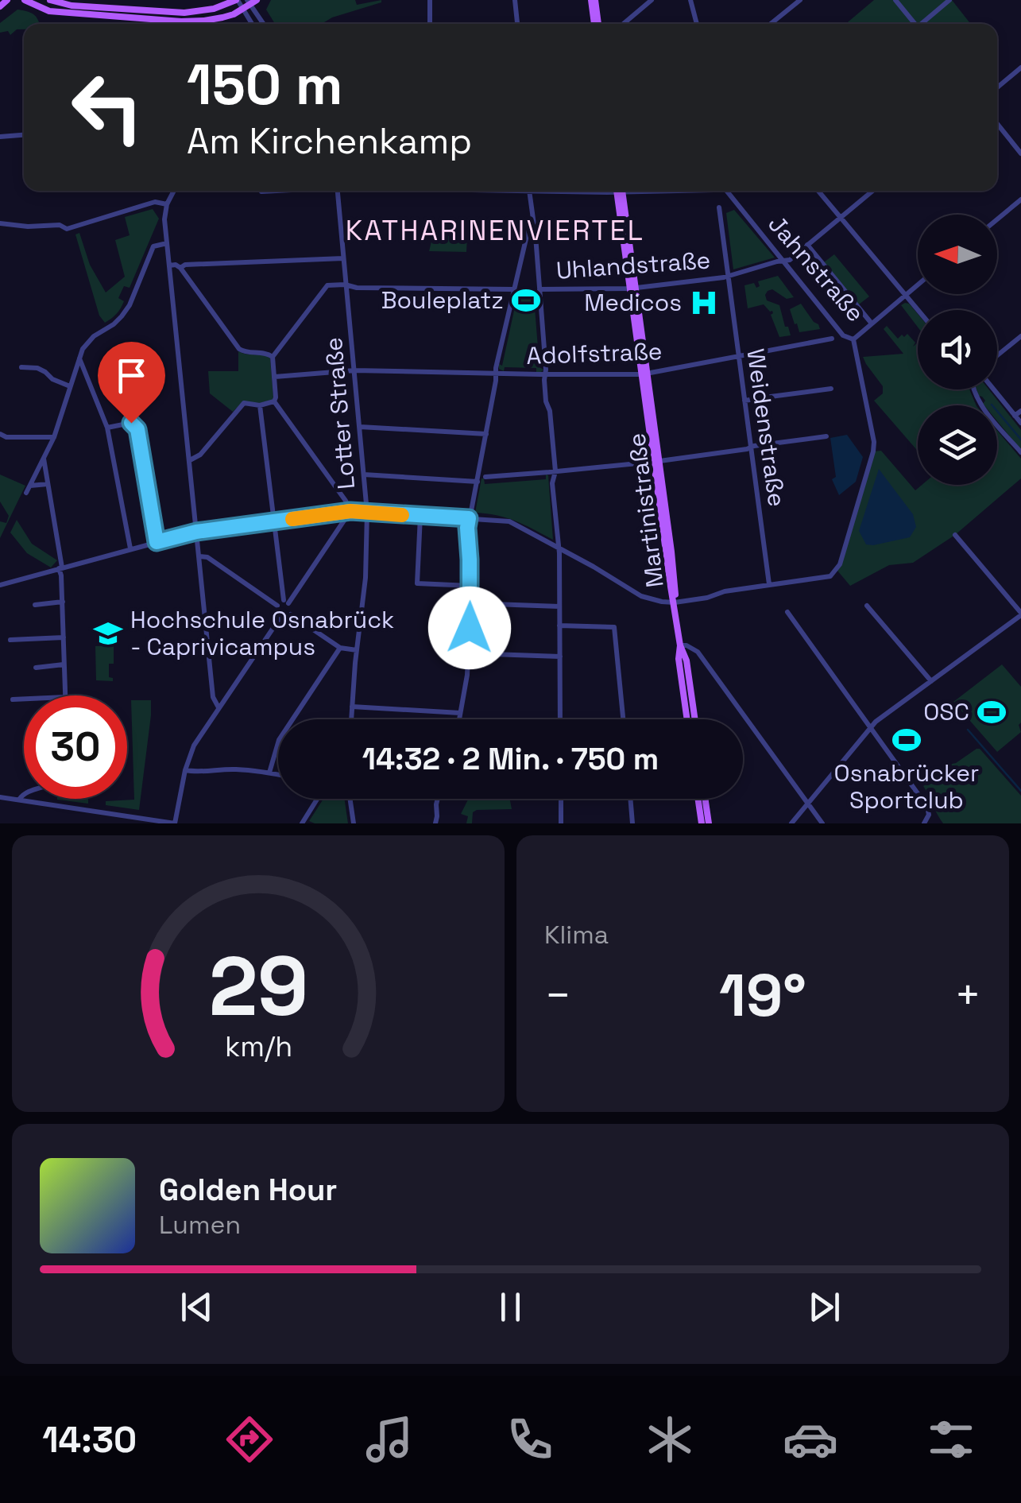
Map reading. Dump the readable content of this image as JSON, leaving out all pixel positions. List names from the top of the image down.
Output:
{
  "streets": {
    "main road": ["Martinistraße"],
    "street": [
      "Uhlandstraße",
      "Jahnstraße",
      "Adolfstraße",
      "Lotter Straße",
      "Weidenstraße"
    ]
  },
  "crossings": [
    ["Uhlandstraße", "Jahnstraße"],
    ["Uhlandstraße", "Weidenstraße"],
    ["Uhlandstraße", "Martinistraße"],
    ["Jahnstraße", "Weidenstraße"],
    ["Adolfstraße", "Lotter Straße"],
    ["Adolfstraße", "Weidenstraße"],
    ["Adolfstraße", "Martinistraße"]
  ],
  "districts": ["KATHARINENVIERTEL"],
  "places": {
    "sports": ["Bouleplatz", "OSC", "Osnabrücker Sportclub"],
    "hospital": ["Medicos"],
    "school or university": ["Hochschule Osnabrück - Caprivicampus"]
  },
  "north": "left",
  "page": {
    "turn": ["150 m", "Am Kirchenkamp"],
    "limit": "30",
    "trip": "14:32 · 2 Min. · 750 m",
    "tile": "Klima",
    "heat": ["−", "19°", "+"],
    "song": ["Golden Hour", "Lumen"],
    "tabs": "14:30",
    "gauge": ["29", "km/h"]
  }
}
